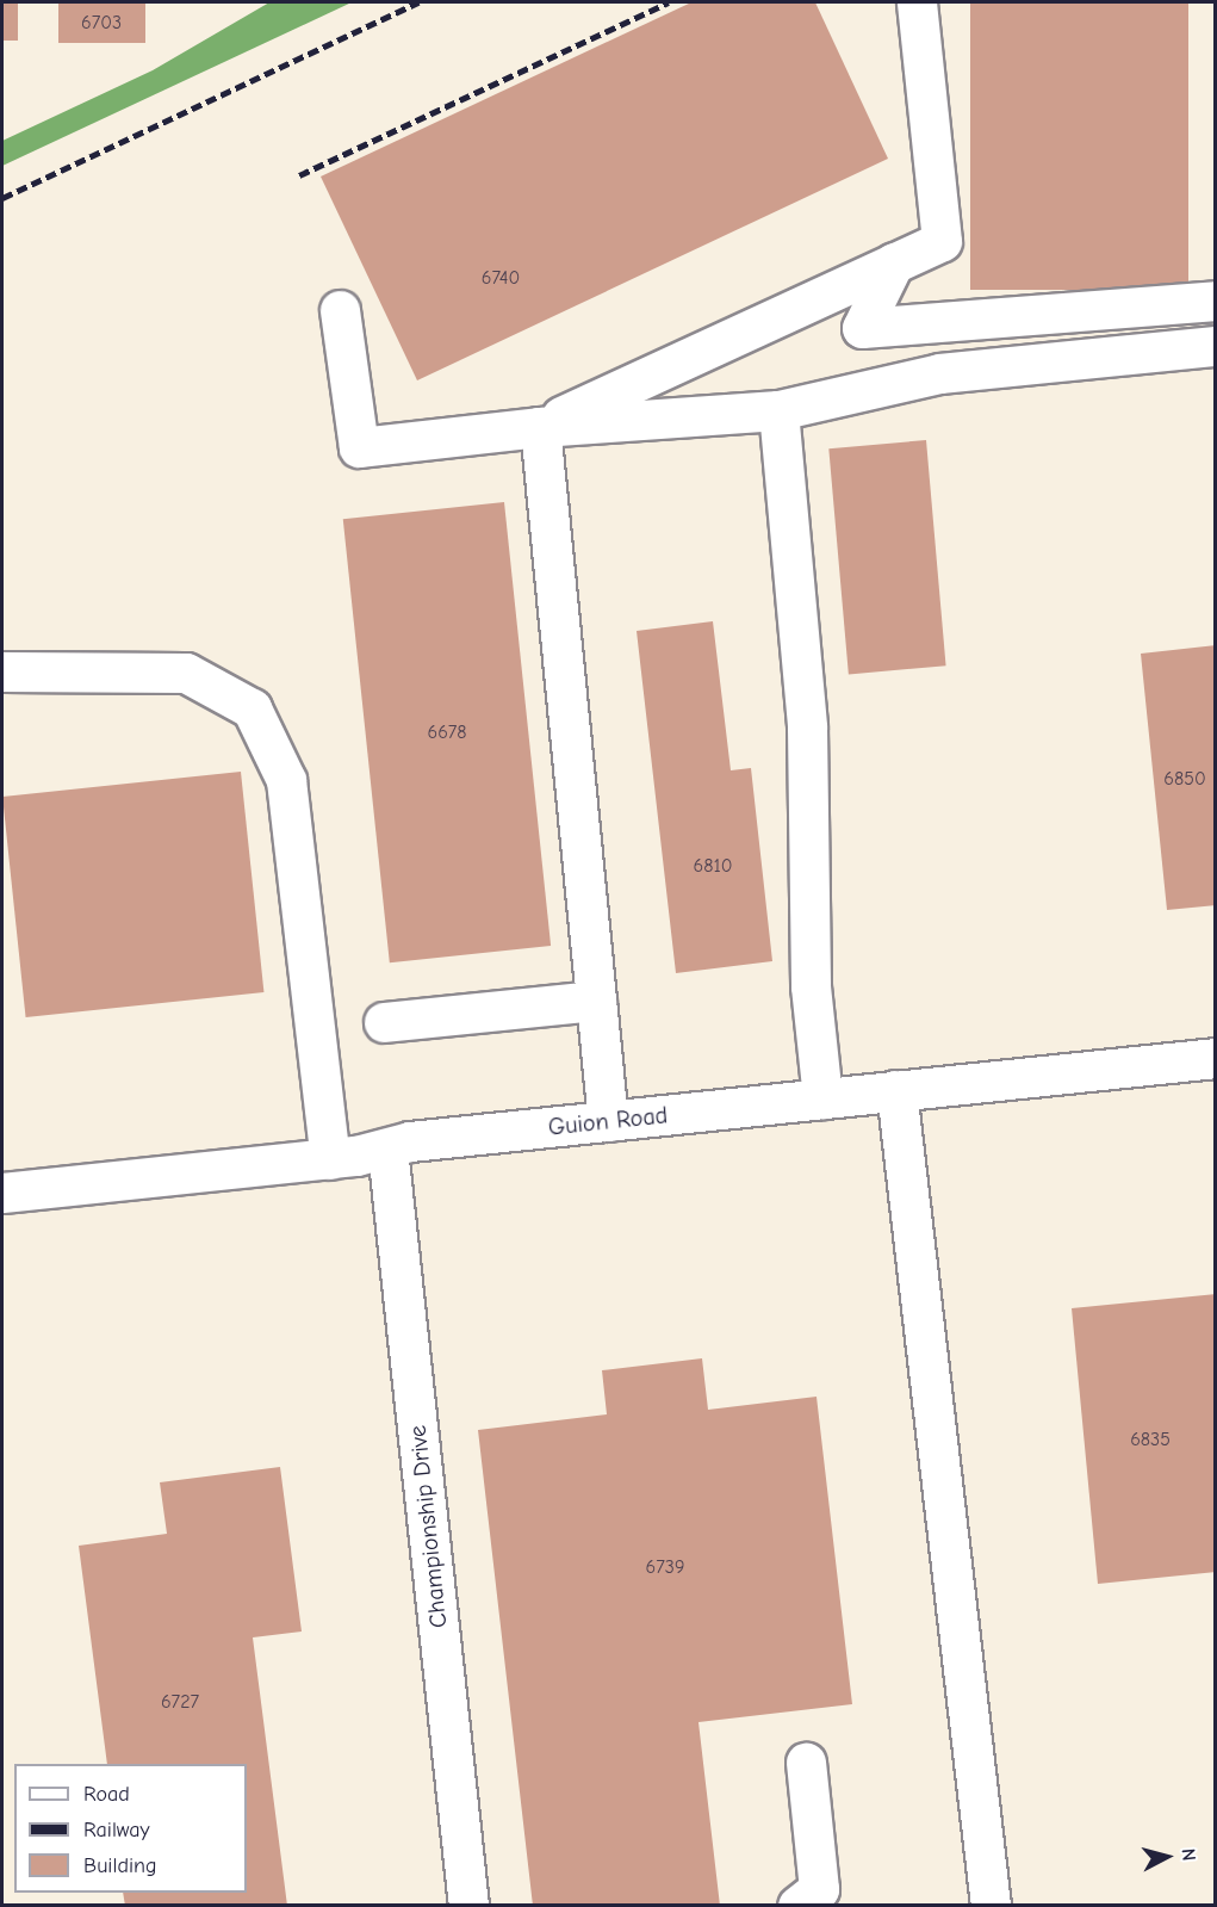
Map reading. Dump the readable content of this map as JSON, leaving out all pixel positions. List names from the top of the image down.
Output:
{
  "streets": {
    "street": ["Guion Road", "Championship Drive"]
  },
  "crossings": [
    ["Guion Road", "Championship Drive"]
  ],
  "house_numbers": [
    "6703",
    "6740",
    "6678",
    "6850",
    "6810",
    "6835",
    "6739",
    "6727"
  ],
  "legend": ["Road", "Railway", "Building"],
  "north": "right"
}
